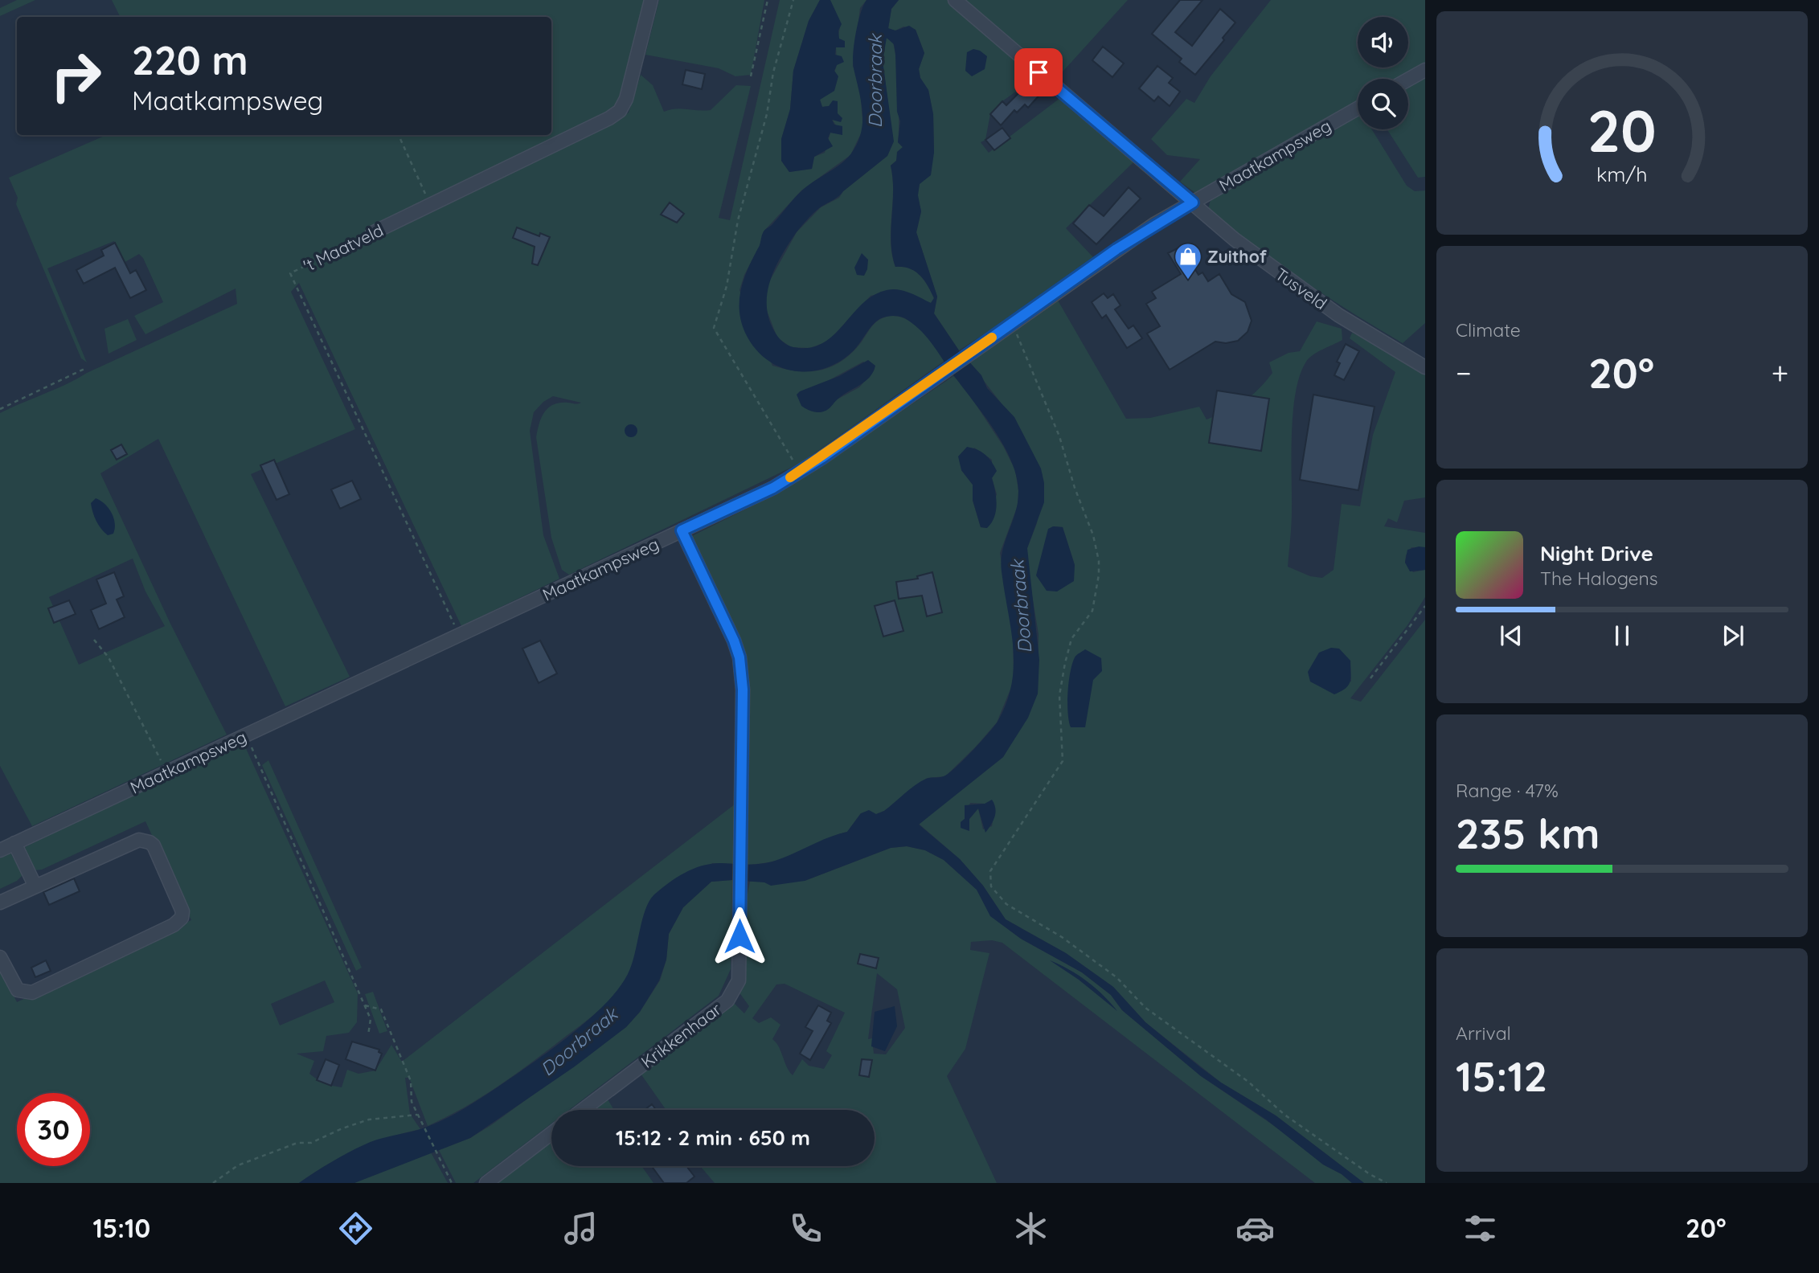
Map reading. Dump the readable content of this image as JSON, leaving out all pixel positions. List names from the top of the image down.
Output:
{
  "streets": {
    "street": [
      "Maatkampsweg",
      "'t Maatveld",
      "Tusveld",
      "Krikkenhaar"
    ]
  },
  "crossings": [
    ["Maatkampsweg", "'t Maatveld"],
    ["Maatkampsweg", "Tusveld"],
    ["Maatkampsweg", "Krikkenhaar"]
  ],
  "water": ["Doorbraak"],
  "places": {
    "shop": ["Zuithof"]
  },
  "page": {
    "turn": ["220 m", "Maatkampsweg"],
    "tile": [
      "Climate",
      ["Range · 47%", "235 km"],
      ["Arrival", "15:12"]
    ],
    "heat": ["−", "20°", "+"],
    "song": ["Night Drive", "The Halogens"],
    "limit": "30",
    "trip": "15:12 · 2 min · 650 m",
    "tabs": ["15:10", "20°"],
    "gauge": ["20", "km/h"]
  }
}
